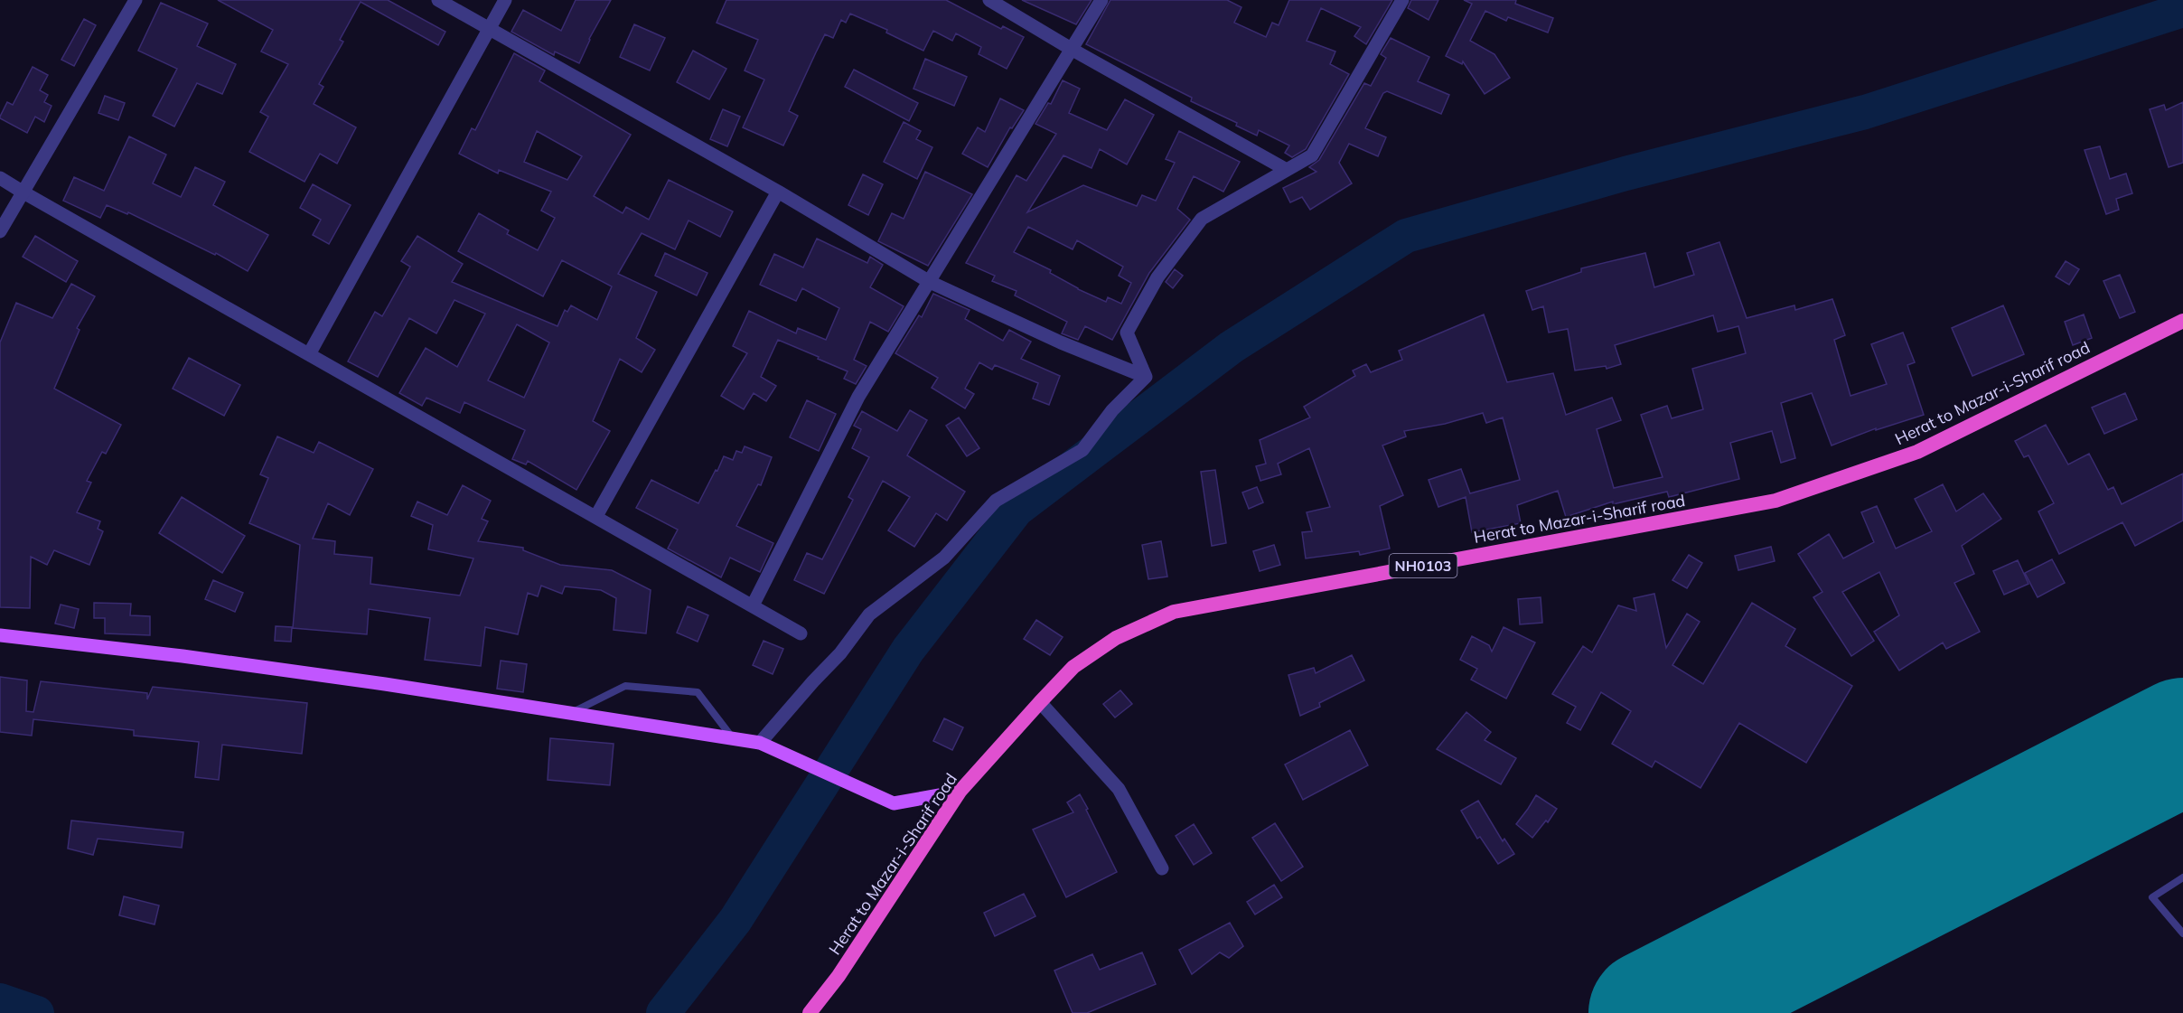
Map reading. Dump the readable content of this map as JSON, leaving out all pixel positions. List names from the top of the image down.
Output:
{
  "streets": {
    "highway": ["Herat to Mazar-i-Sharif road", "NH0103"]
  }
}
